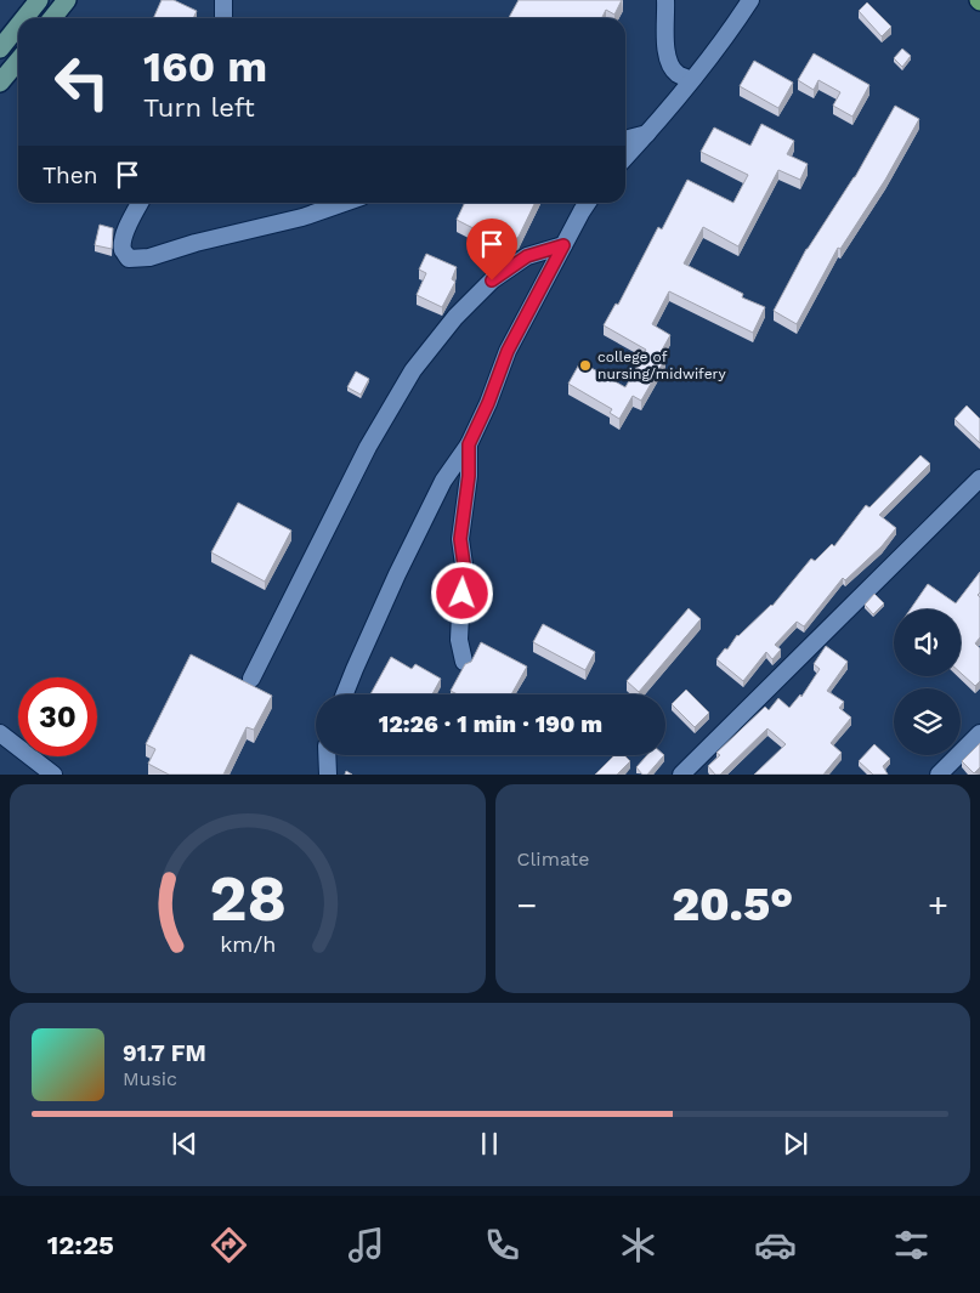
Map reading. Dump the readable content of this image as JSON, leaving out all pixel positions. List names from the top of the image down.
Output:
{
  "places": ["college of nursing/midwifery"],
  "page": {
    "turn": ["160 m", "Turn left"],
    "then": "Then",
    "limit": "30",
    "trip": "12:26 · 1 min · 190 m",
    "tile": "Climate",
    "heat": ["−", "20.5°", "+"],
    "song": ["91.7 FM", "Music"],
    "tabs": "12:25",
    "gauge": ["28", "km/h"]
  }
}
